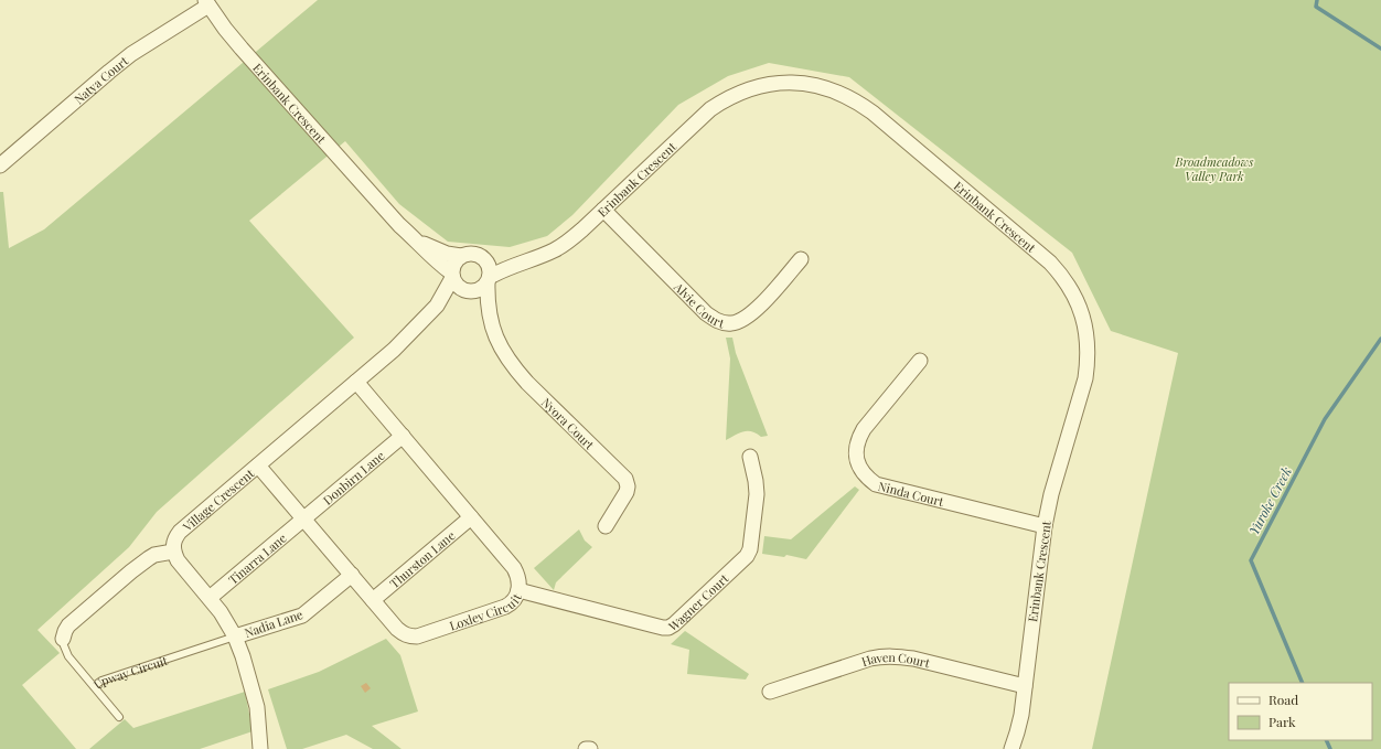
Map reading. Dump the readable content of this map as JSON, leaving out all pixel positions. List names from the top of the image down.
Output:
{
  "streets": {
    "street": [
      "Natya Court",
      "Erinbank Crescent",
      "Alvie Court",
      "Nyora Court",
      "Donbirn Lane",
      "Ninda Court",
      "Village Crescent",
      "Tinarra Lane",
      "Thurston Lane",
      "Wagner Court",
      "Loxley Circuit",
      "Nadia Lane",
      "Haven Court",
      "Upway Circuit"
    ]
  },
  "crossings": [
    ["Natya Court", "Erinbank Crescent"],
    ["Erinbank Crescent", "Alvie Court"],
    ["Erinbank Crescent", "Nyora Court"],
    ["Erinbank Crescent", "Ninda Court"],
    ["Erinbank Crescent", "Village Crescent"],
    ["Erinbank Crescent", "Haven Court"],
    ["Nyora Court", "Village Crescent"],
    ["Donbirn Lane", "Tinarra Lane"],
    ["Donbirn Lane", "Loxley Circuit"],
    ["Village Crescent", "Loxley Circuit"],
    ["Village Crescent", "Upway Circuit"],
    ["Tinarra Lane", "Loxley Circuit"],
    ["Thurston Lane", "Loxley Circuit"],
    ["Wagner Court", "Loxley Circuit"],
    ["Loxley Circuit", "Nadia Lane"],
    ["Nadia Lane", "Upway Circuit"]
  ],
  "water": ["Yuroke Creek"],
  "parks": ["Broadmeadows Valley Park"],
  "legend": ["Road", "Park"]
}
